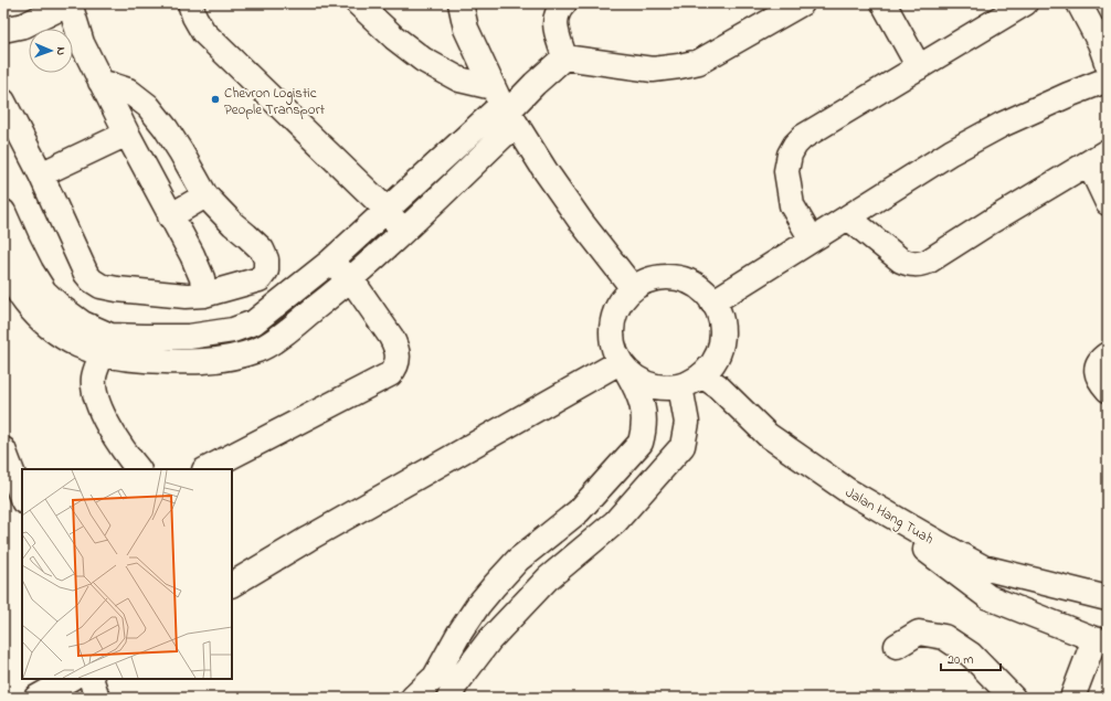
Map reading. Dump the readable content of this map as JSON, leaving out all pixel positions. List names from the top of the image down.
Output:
{
  "streets": {
    "street": ["Jalan Hang Tuah"]
  },
  "places": ["Chevron Logistic People Transport"],
  "scale_bar": "20 m",
  "north": "right"
}
